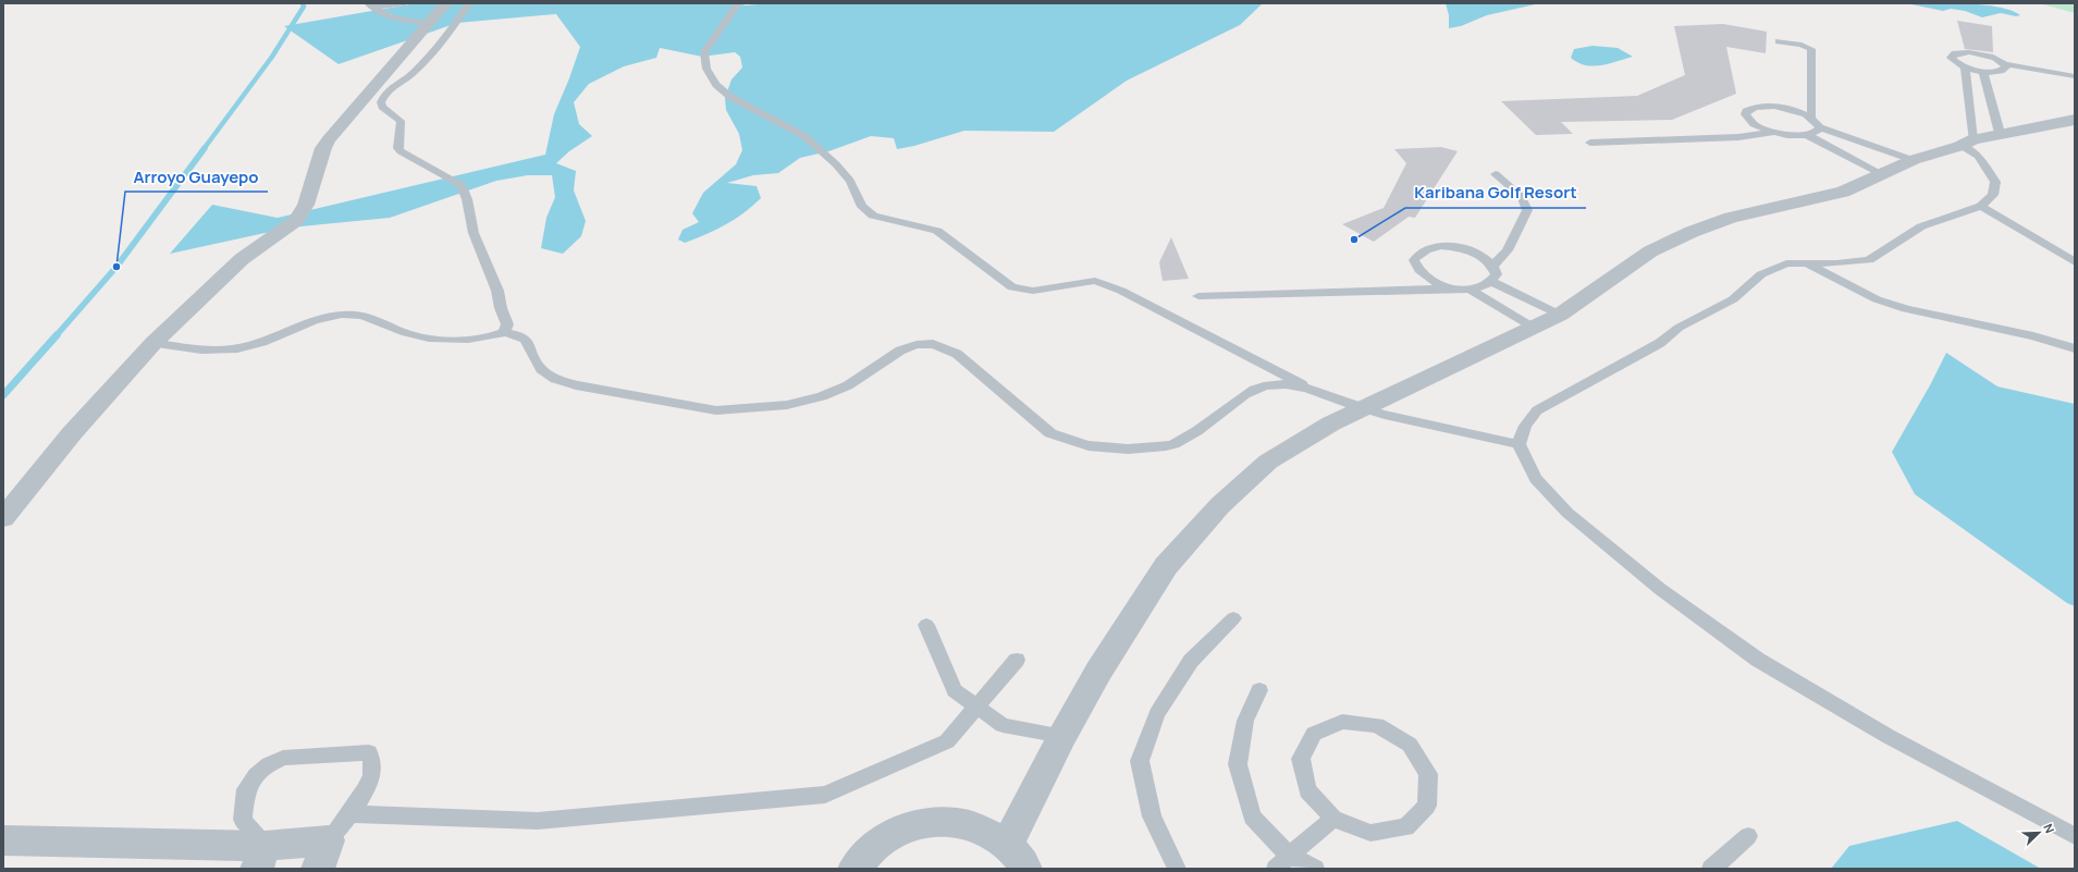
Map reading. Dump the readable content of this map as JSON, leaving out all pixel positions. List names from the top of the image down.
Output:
{
  "places": ["Karibana Golf Resort", "Arroyo Guayepo"],
  "north": "top right"
}
